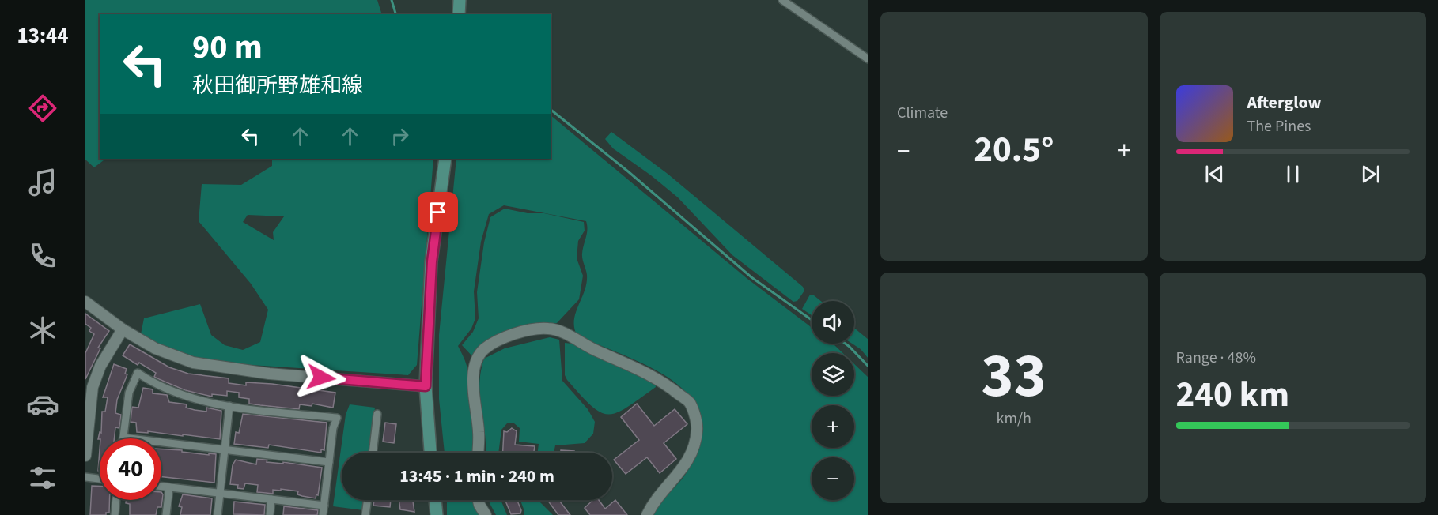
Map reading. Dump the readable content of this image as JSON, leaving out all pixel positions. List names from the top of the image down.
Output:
{
  "page": {
    "tabs": "13:44",
    "tile": [
      "Climate",
      ["33", "km/h"],
      ["Range · 48%", "240 km"]
    ],
    "turn": ["90 m", "秋田御所野雄和線"],
    "song": ["Afterglow", "The Pines"],
    "heat": ["−", "20.5°", "+"],
    "map_buttons": ["+", "−"],
    "limit": "40",
    "trip": "13:45 · 1 min · 240 m"
  }
}
